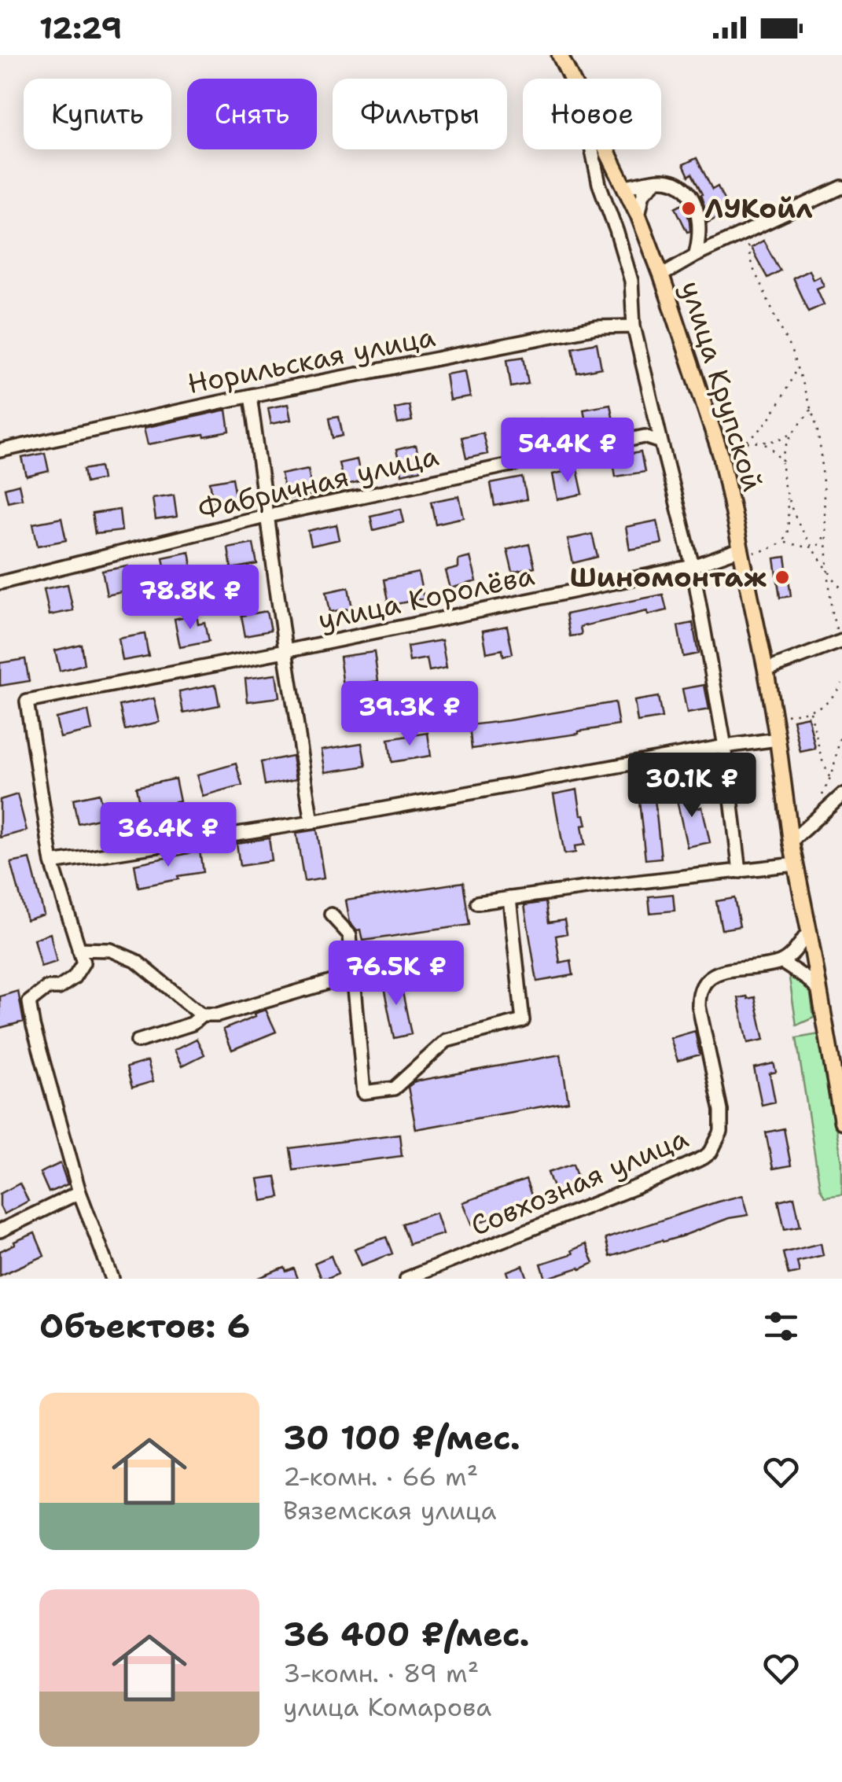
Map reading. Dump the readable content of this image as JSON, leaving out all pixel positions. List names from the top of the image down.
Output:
{
  "streets": {
    "main road": ["улица Крупской"],
    "street": [
      "Норильская улица",
      "Фабричная улица",
      "улица Королёва",
      "Совхозная улица"
    ]
  },
  "crossings": [
    ["улица Крупской", "улица Королёва"]
  ],
  "places": ["ЛУКойл", "Шиномонтаж"],
  "page": {
    "status": "12:29",
    "chip": [
      "Купить",
      "Снять",
      "Фильтры",
      "Новое"
    ],
    "price": [
      "54.4K ₽",
      "78.8K ₽",
      "39.3K ₽",
      "30.1K ₽",
      "36.4K ₽",
      "76.5K ₽"
    ],
    "heading": "Объектов: 6",
    "list": [
      {
        "name": "30 100 ₽/мес.",
        "note": "2-комн. · 66 m² · Вяземская улица"
      },
      {
        "name": "36 400 ₽/мес.",
        "note": "3-комн. · 89 m² · улица Комарова"
      }
    ]
  }
}
